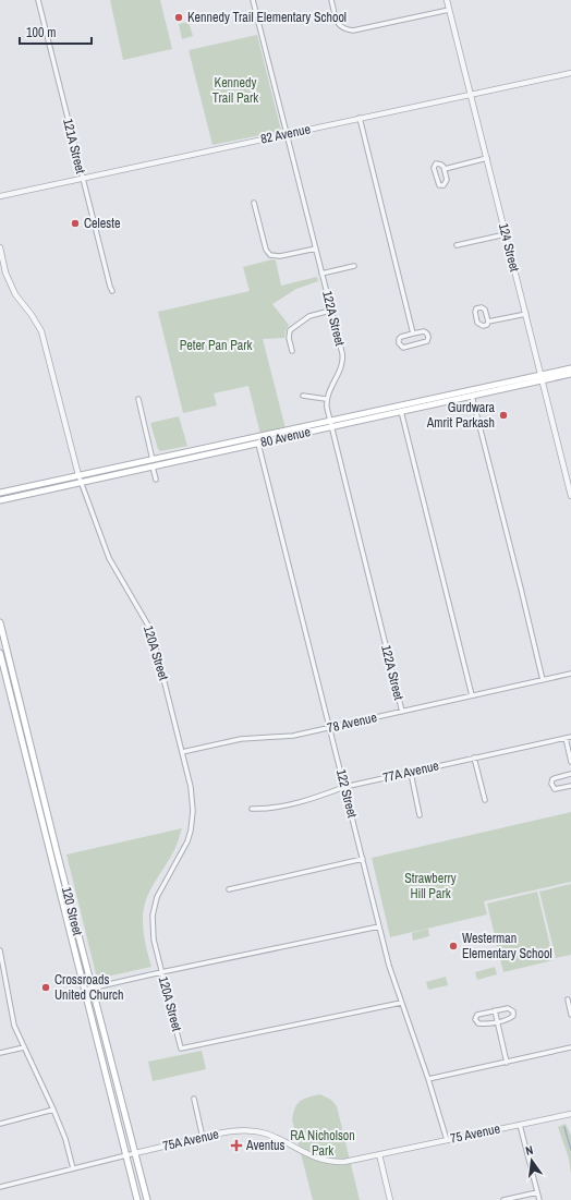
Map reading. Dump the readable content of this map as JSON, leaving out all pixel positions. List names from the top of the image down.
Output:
{
  "streets": {
    "main road": ["80 Avenue", "120 Street"],
    "street": [
      "82 Avenue",
      "121A Street",
      "124 Street",
      "122A Street",
      "120A Street",
      "78 Avenue",
      "77A Avenue",
      "122 Street",
      "75 Avenue",
      "75A Avenue"
    ]
  },
  "crossings": [
    ["82 Avenue", "121A Street"],
    ["82 Avenue", "124 Street"],
    ["82 Avenue", "122A Street"],
    ["124 Street", "80 Avenue"],
    ["122A Street", "80 Avenue"],
    ["122A Street", "78 Avenue"],
    ["80 Avenue", "120A Street"],
    ["80 Avenue", "122 Street"],
    ["120A Street", "78 Avenue"],
    ["120A Street", "122 Street"],
    ["78 Avenue", "122 Street"],
    ["77A Avenue", "122 Street"],
    ["122 Street", "75 Avenue"],
    ["120 Street", "75A Avenue"],
    ["75 Avenue", "75A Avenue"]
  ],
  "parks": [
    "Kennedy Trail Park",
    "Peter Pan Park",
    "Strawberry Hill Park",
    "RA Nicholson Park"
  ],
  "places": {
    "other": [
      "Kennedy Trail Elementary School",
      "Celeste",
      "Gurdwara Amrit Parkash",
      "Westerman Elementary School",
      "Crossroads United Church"
    ],
    "health": ["Aventus"]
  },
  "scale_bar": "100 m",
  "north": "top"
}
